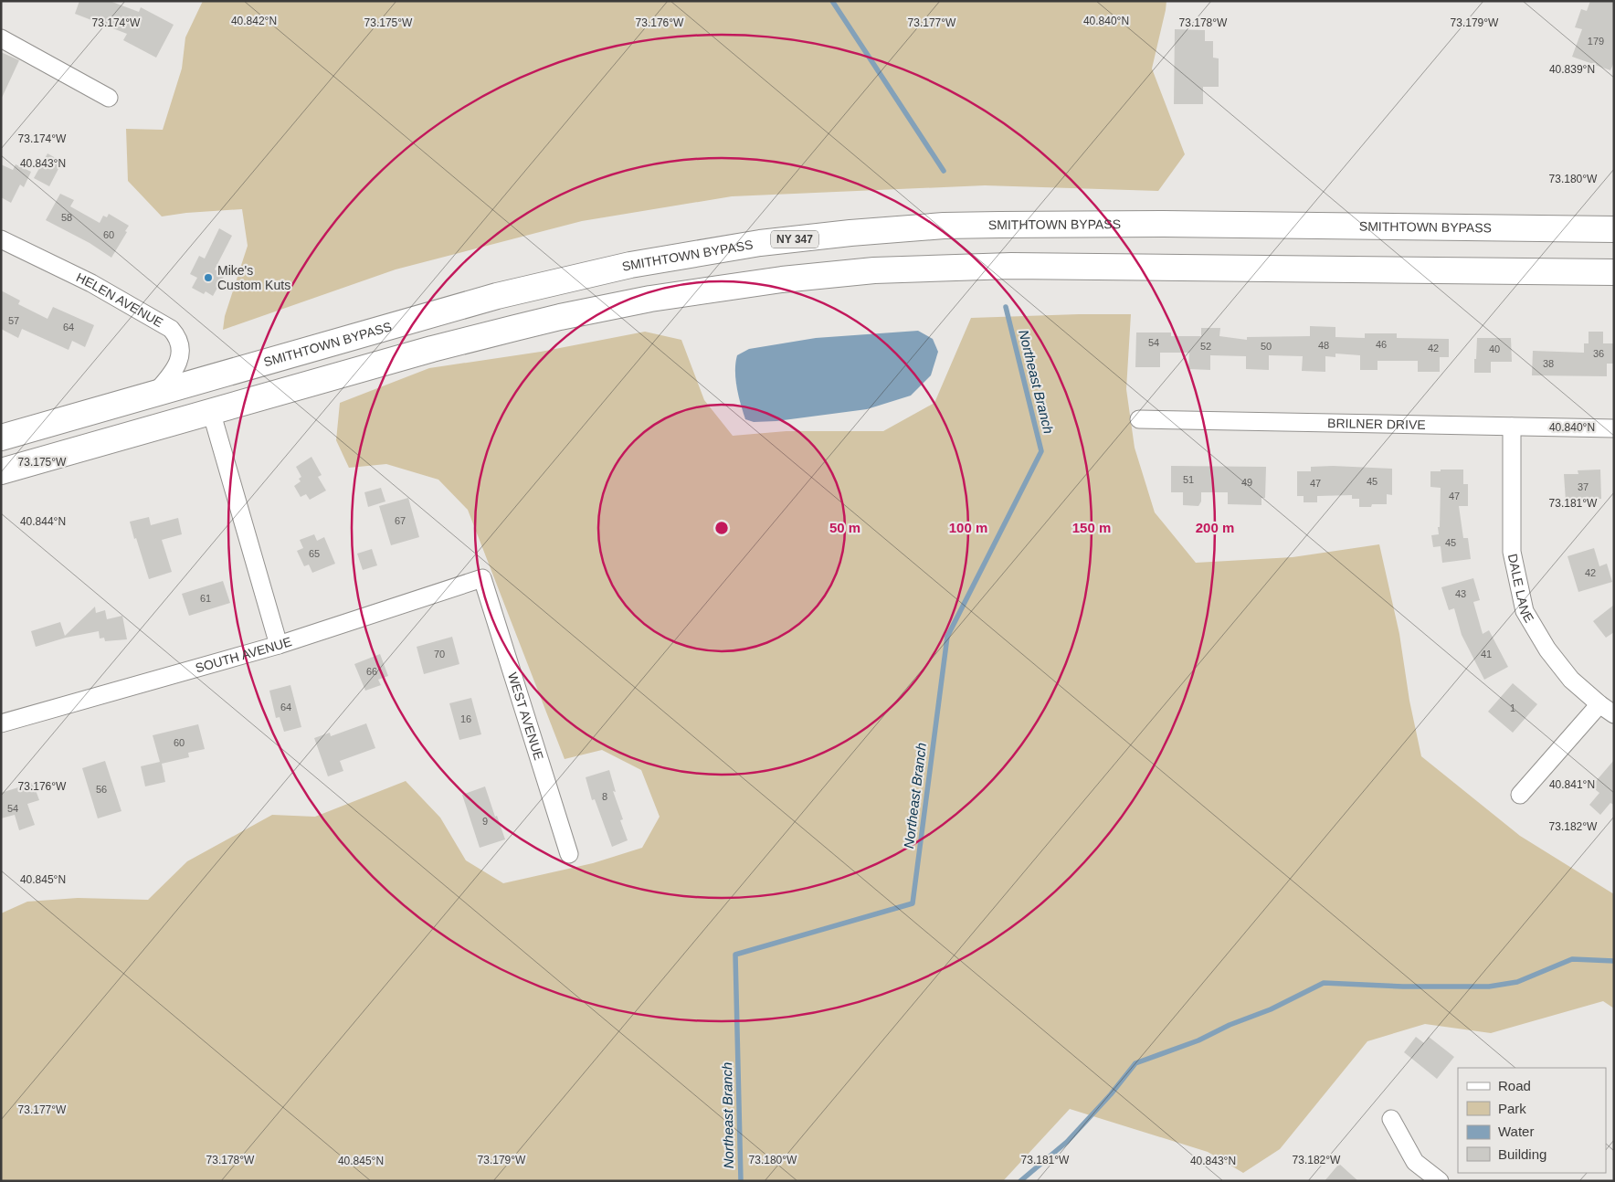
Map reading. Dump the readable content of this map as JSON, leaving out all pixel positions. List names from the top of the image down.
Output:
{
  "streets": {
    "highway": ["SMITHTOWN BYPASS", "NY 347"],
    "street": [
      "HELEN AVENUE",
      "BRILNER DRIVE",
      "DALE LANE",
      "SOUTH AVENUE",
      "WEST AVENUE"
    ]
  },
  "crossings": [
    ["SMITHTOWN BYPASS", "HELEN AVENUE"],
    ["BRILNER DRIVE", "DALE LANE"],
    ["SOUTH AVENUE", "WEST AVENUE"]
  ],
  "water": ["Northeast Branch"],
  "places": ["Mike's Custom Kuts"],
  "house_numbers": [
    "179",
    "58",
    "60",
    "57",
    "64",
    "54",
    "46",
    "48",
    "52",
    "50",
    "42",
    "40",
    "36",
    "38",
    "51",
    "45",
    "49",
    "47",
    "37",
    "47",
    "67",
    "45",
    "65",
    "42",
    "43",
    "61",
    "70",
    "41",
    "66",
    "64",
    "1",
    "16",
    "60",
    "56",
    "8",
    "54",
    "9"
  ],
  "legend": [
    "Road",
    "Park",
    "Water",
    "Building"
  ],
  "coordinates": [
    "40.842°N",
    "40.840°N",
    "73.174°W",
    "73.175°W",
    "73.176°W",
    "73.177°W",
    "73.178°W",
    "73.179°W",
    "40.839°N",
    "40.843°N",
    "73.180°W",
    "73.181°W",
    "40.844°N",
    "40.841°N",
    "73.182°W",
    "40.845°N"
  ],
  "rings": [
    "50 m",
    "100 m",
    "150 m",
    "200 m"
  ]
}
